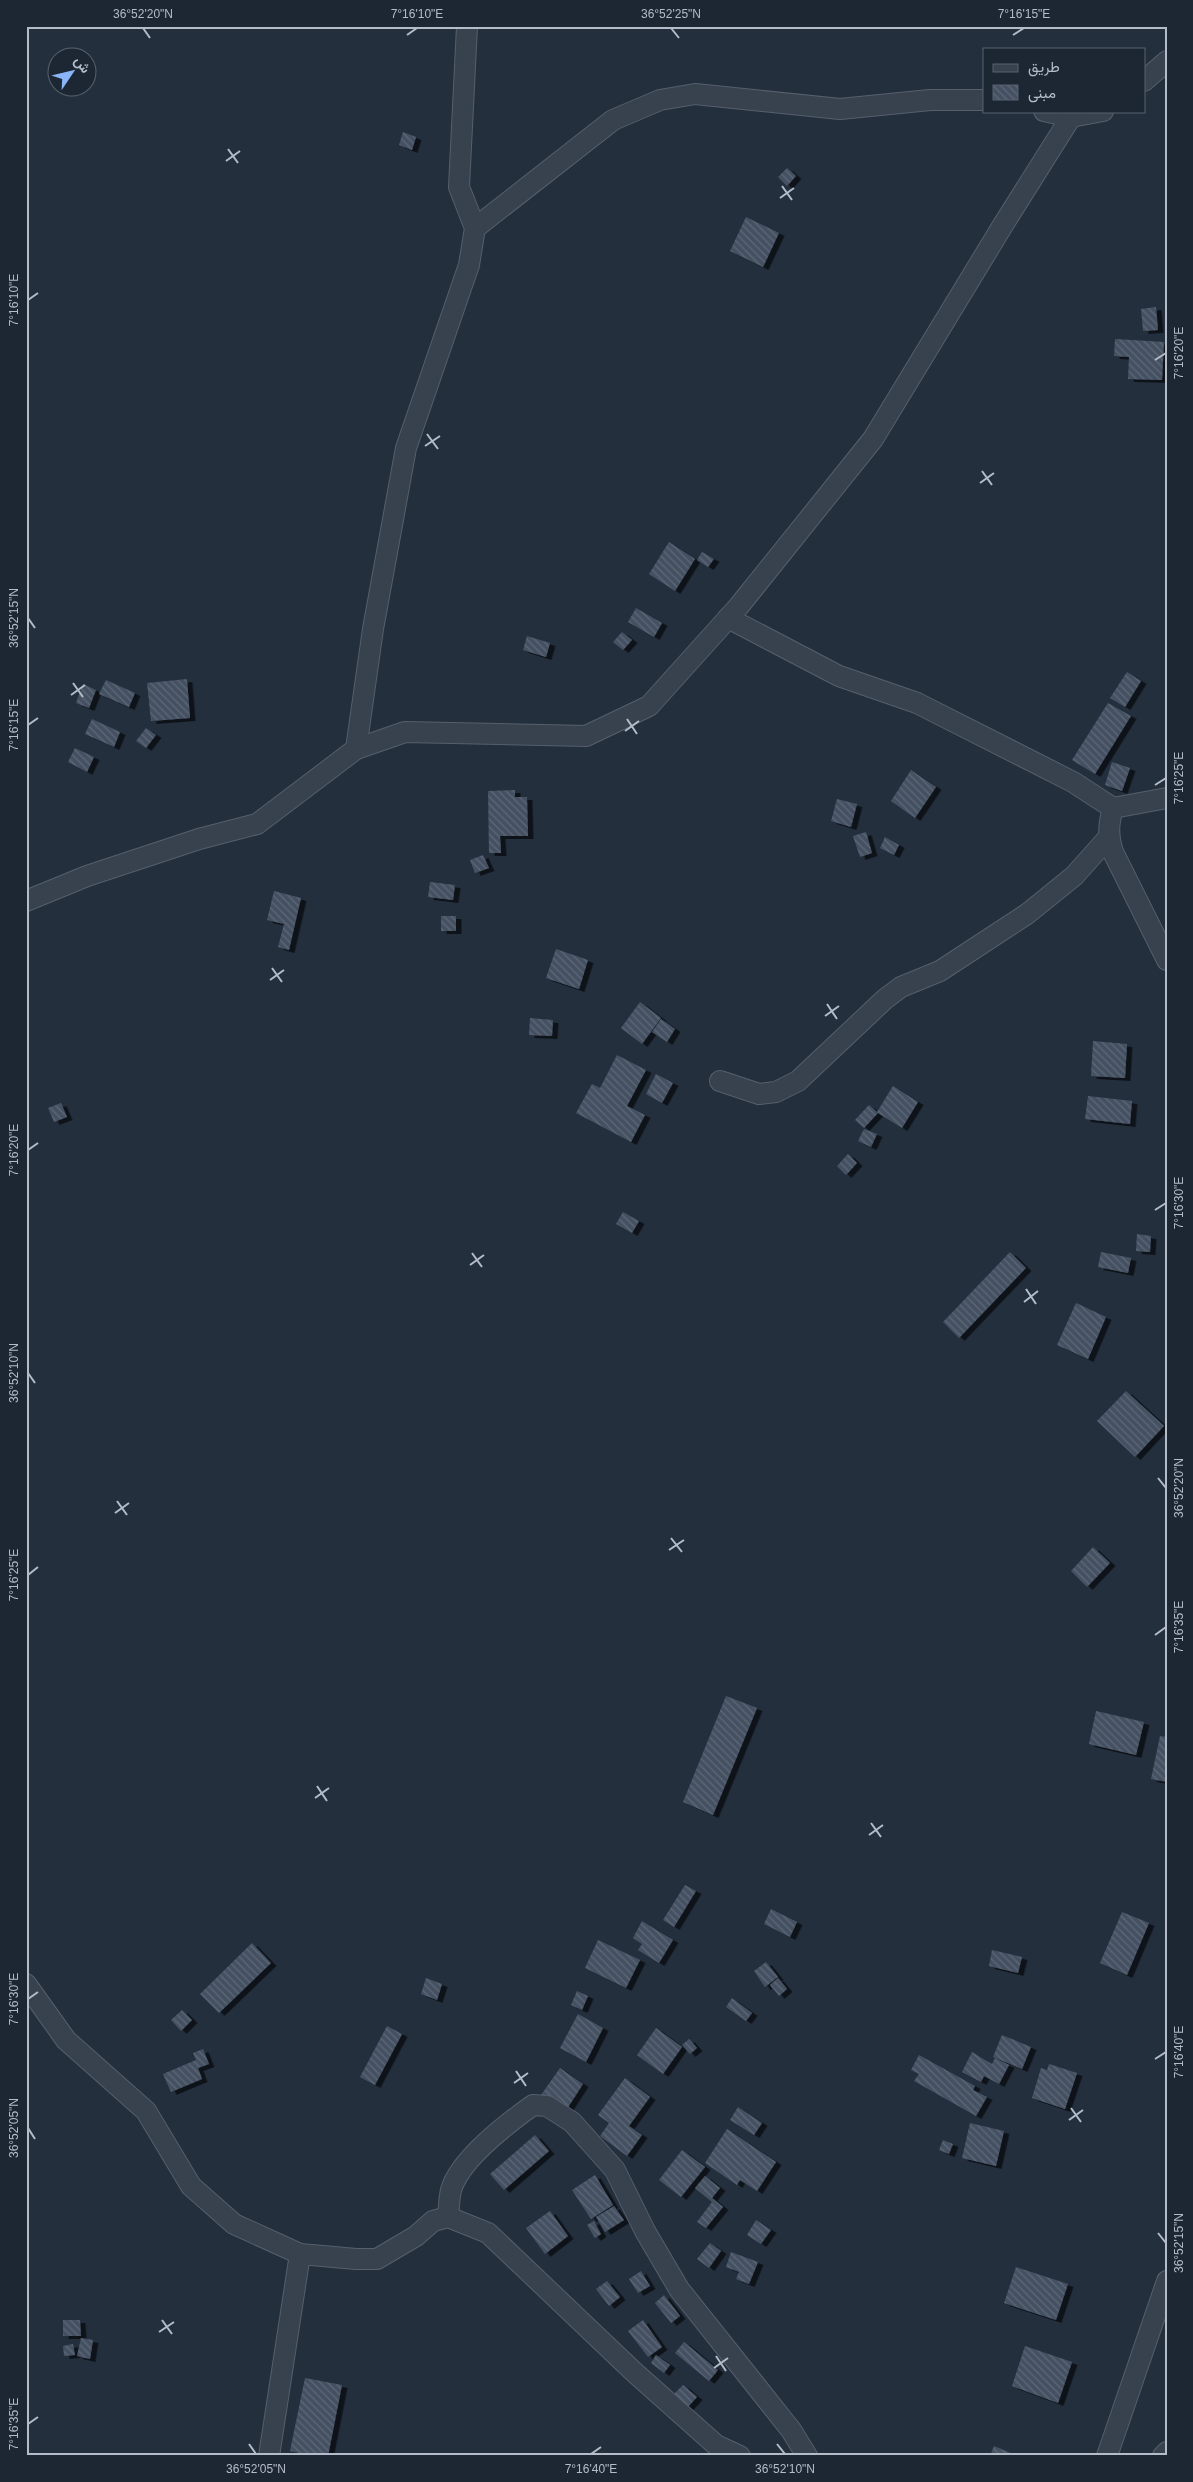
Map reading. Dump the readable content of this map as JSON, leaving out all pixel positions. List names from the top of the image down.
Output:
{
  "legend": ["طريق", "مبنى"],
  "north": "top right",
  "coordinates": [
    "36°52'20\"N",
    "7°16'10\"E",
    "36°52'25\"N",
    "7°16'15\"E",
    "7°16'20\"E",
    "36°52'15\"N",
    "7°16'25\"E",
    "7°16'30\"E",
    "36°52'10\"N",
    "7°16'35\"E",
    "7°16'40\"E",
    "36°52'05\"N"
  ]
}
